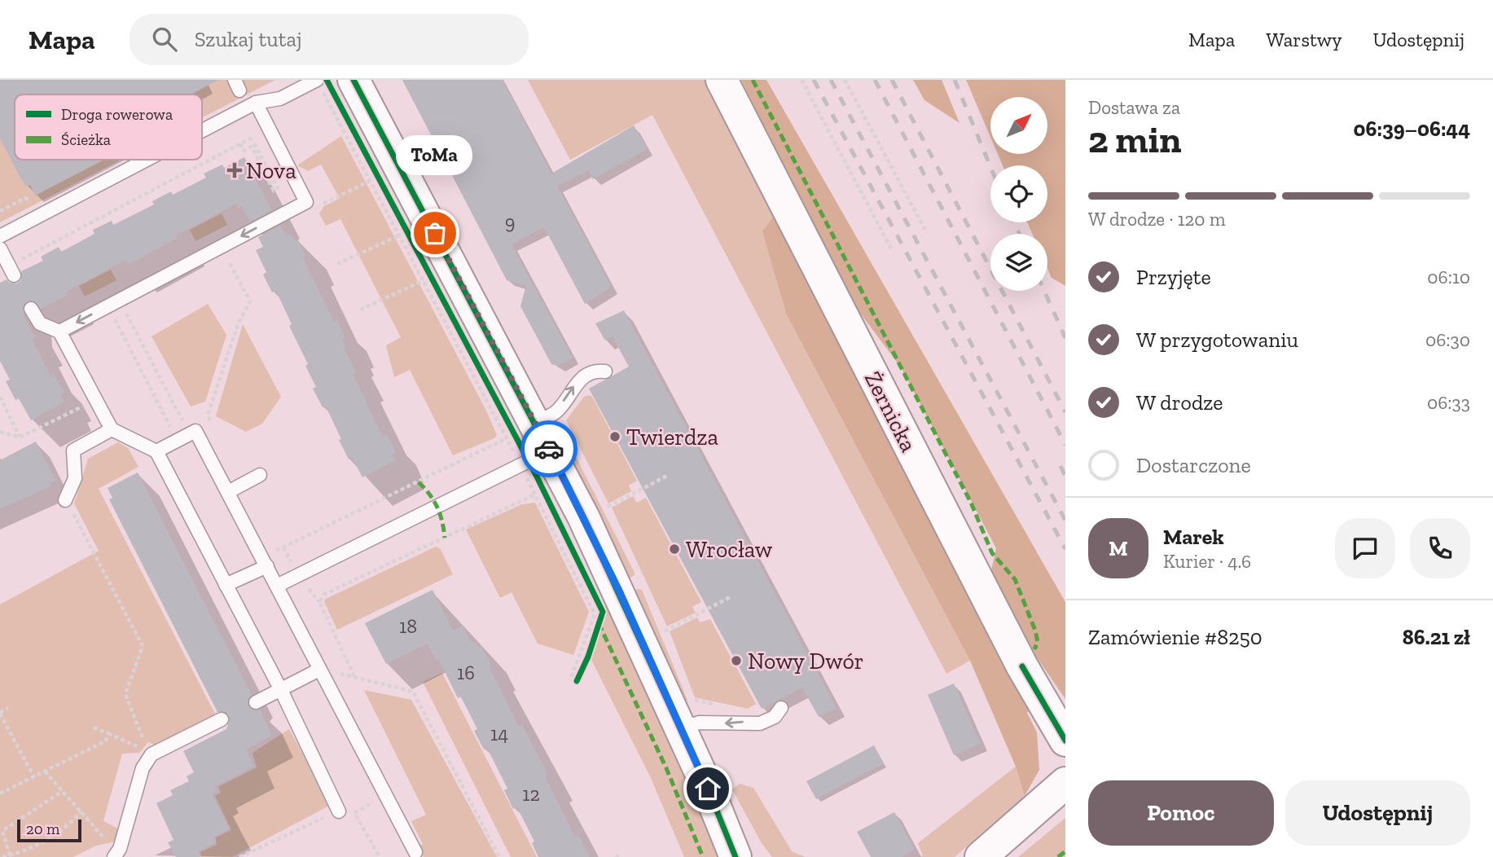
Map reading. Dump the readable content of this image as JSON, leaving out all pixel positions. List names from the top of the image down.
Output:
{
  "streets": {
    "street": ["Żernicka"]
  },
  "places": {
    "health": ["Nova"],
    "other": [
      "ToMa",
      "Twierdza",
      "Wrocław",
      "Nowy Dwór"
    ]
  },
  "house_numbers": [
    "9",
    "18",
    "16",
    "14",
    "12"
  ],
  "legend": ["Droga rowerowa", "Ścieżka"],
  "scale_bar": "20 m",
  "north": "top right",
  "page": {
    "header": "Mapa",
    "search": "Szukaj tutaj",
    "nav": ["Mapa", "Warstwy", "Udostępnij"],
    "heading": ["2 min", "Dostawa za", "06:39–06:44"],
    "panel": [
      "Marek",
      "Kurier · 4.6",
      "Zamówienie #8250",
      "86.21 zł"
    ],
    "bubble": "ToMa",
    "bar": "W drodze · 120 m",
    "list": [
      ["Przyjęte", "06:10"],
      ["W przygotowaniu", "06:30"],
      ["W drodze", "06:33"],
      "Dostarczone"
    ],
    "round": "M",
    "buttons": ["Pomoc", "Udostępnij"],
    "scale": "20 m"
  }
}
